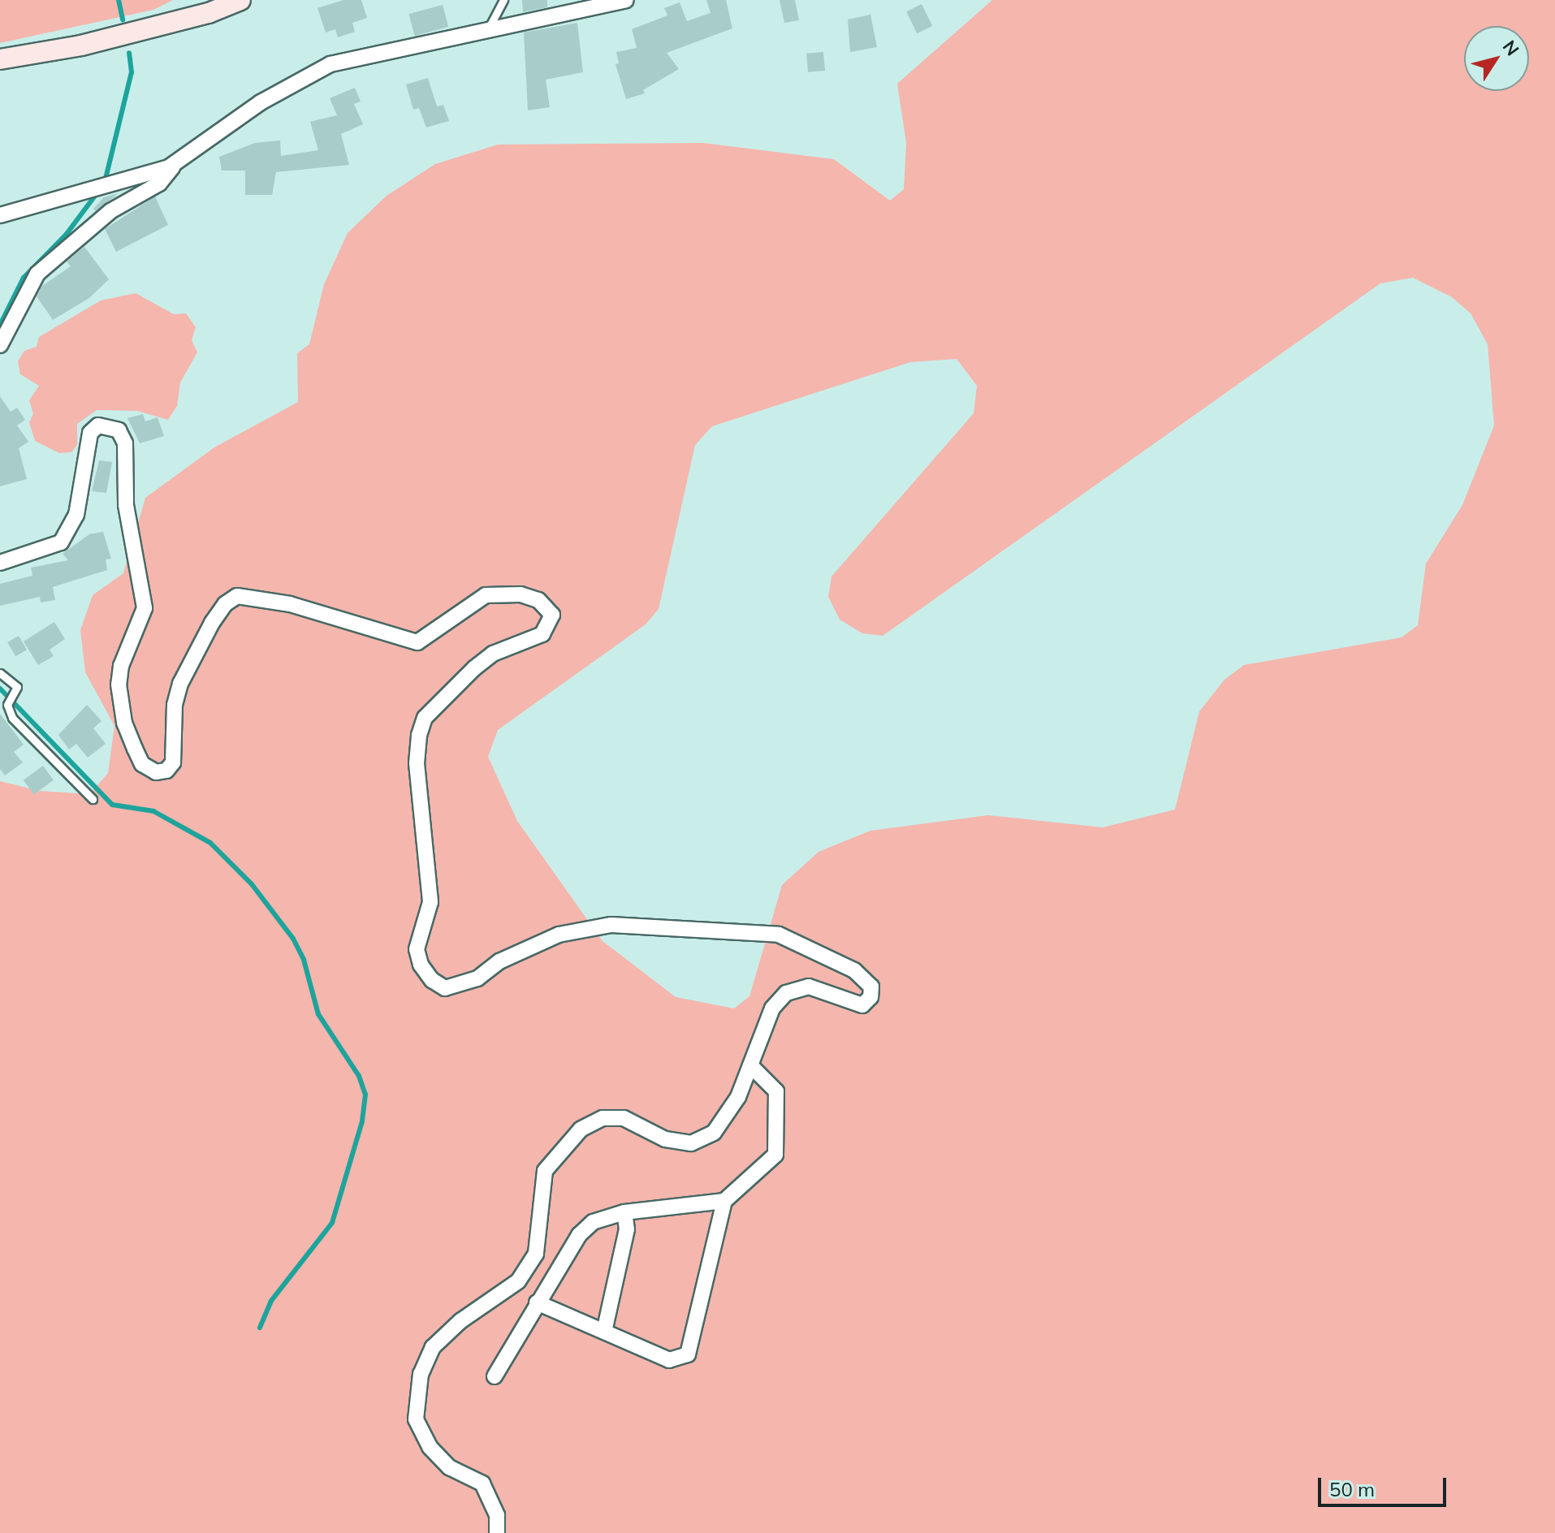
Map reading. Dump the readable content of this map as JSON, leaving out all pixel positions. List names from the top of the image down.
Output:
{
  "scale_bar": "50 m",
  "north": "top right"
}
